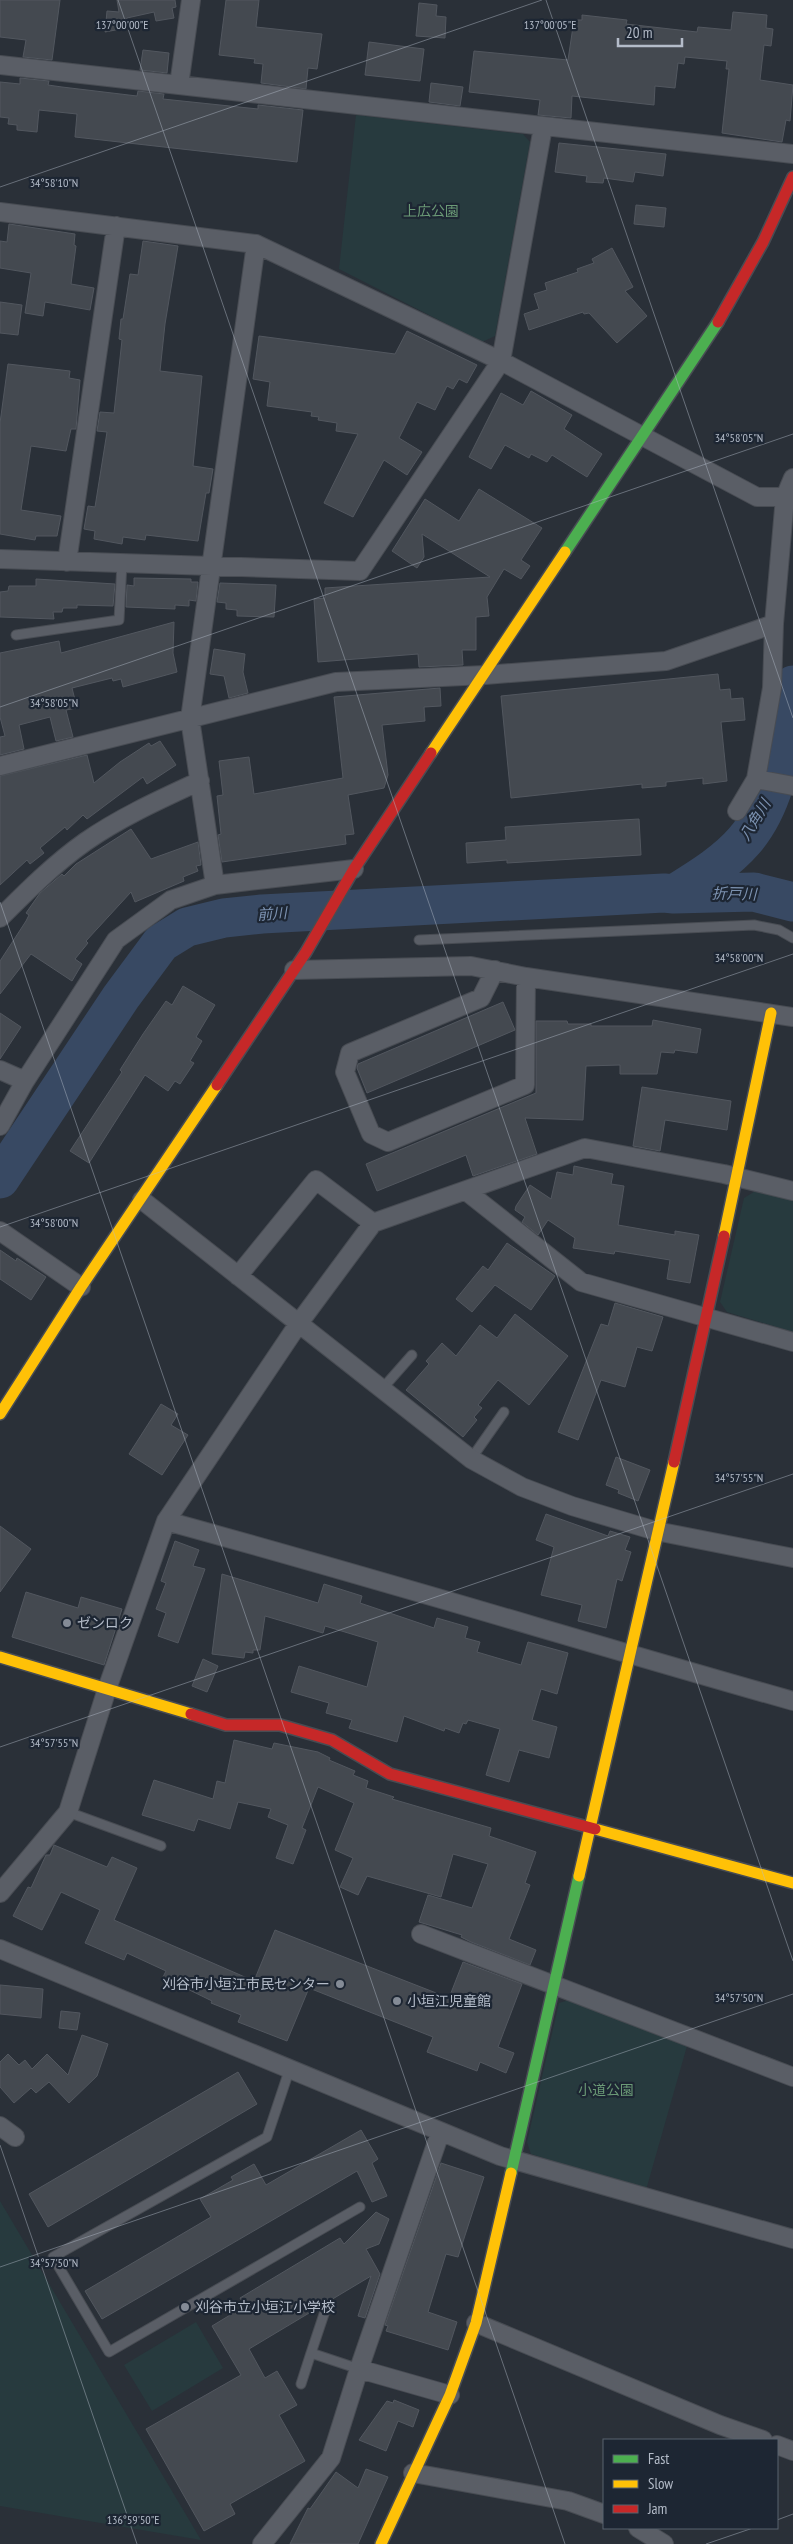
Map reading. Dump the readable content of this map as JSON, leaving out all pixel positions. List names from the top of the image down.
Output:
{
  "water": ["八角川", "折戸川", "前川"],
  "parks": ["上広公園", "小道公園"],
  "places": [
    "ゼンロク",
    "刈谷市小垣江市民センター",
    "小垣江児童館",
    "刈谷市立小垣江小学校"
  ],
  "legend": ["Fast", "Slow", "Jam"],
  "scale_bar": "20 m",
  "coordinates": [
    "137°00'05\"E",
    "137°00'00\"E",
    "34°58'10\"N",
    "34°58'05\"N",
    "34°58'00\"N",
    "34°57'55\"N",
    "34°57'50\"N",
    "136°59'50\"E"
  ]
}
